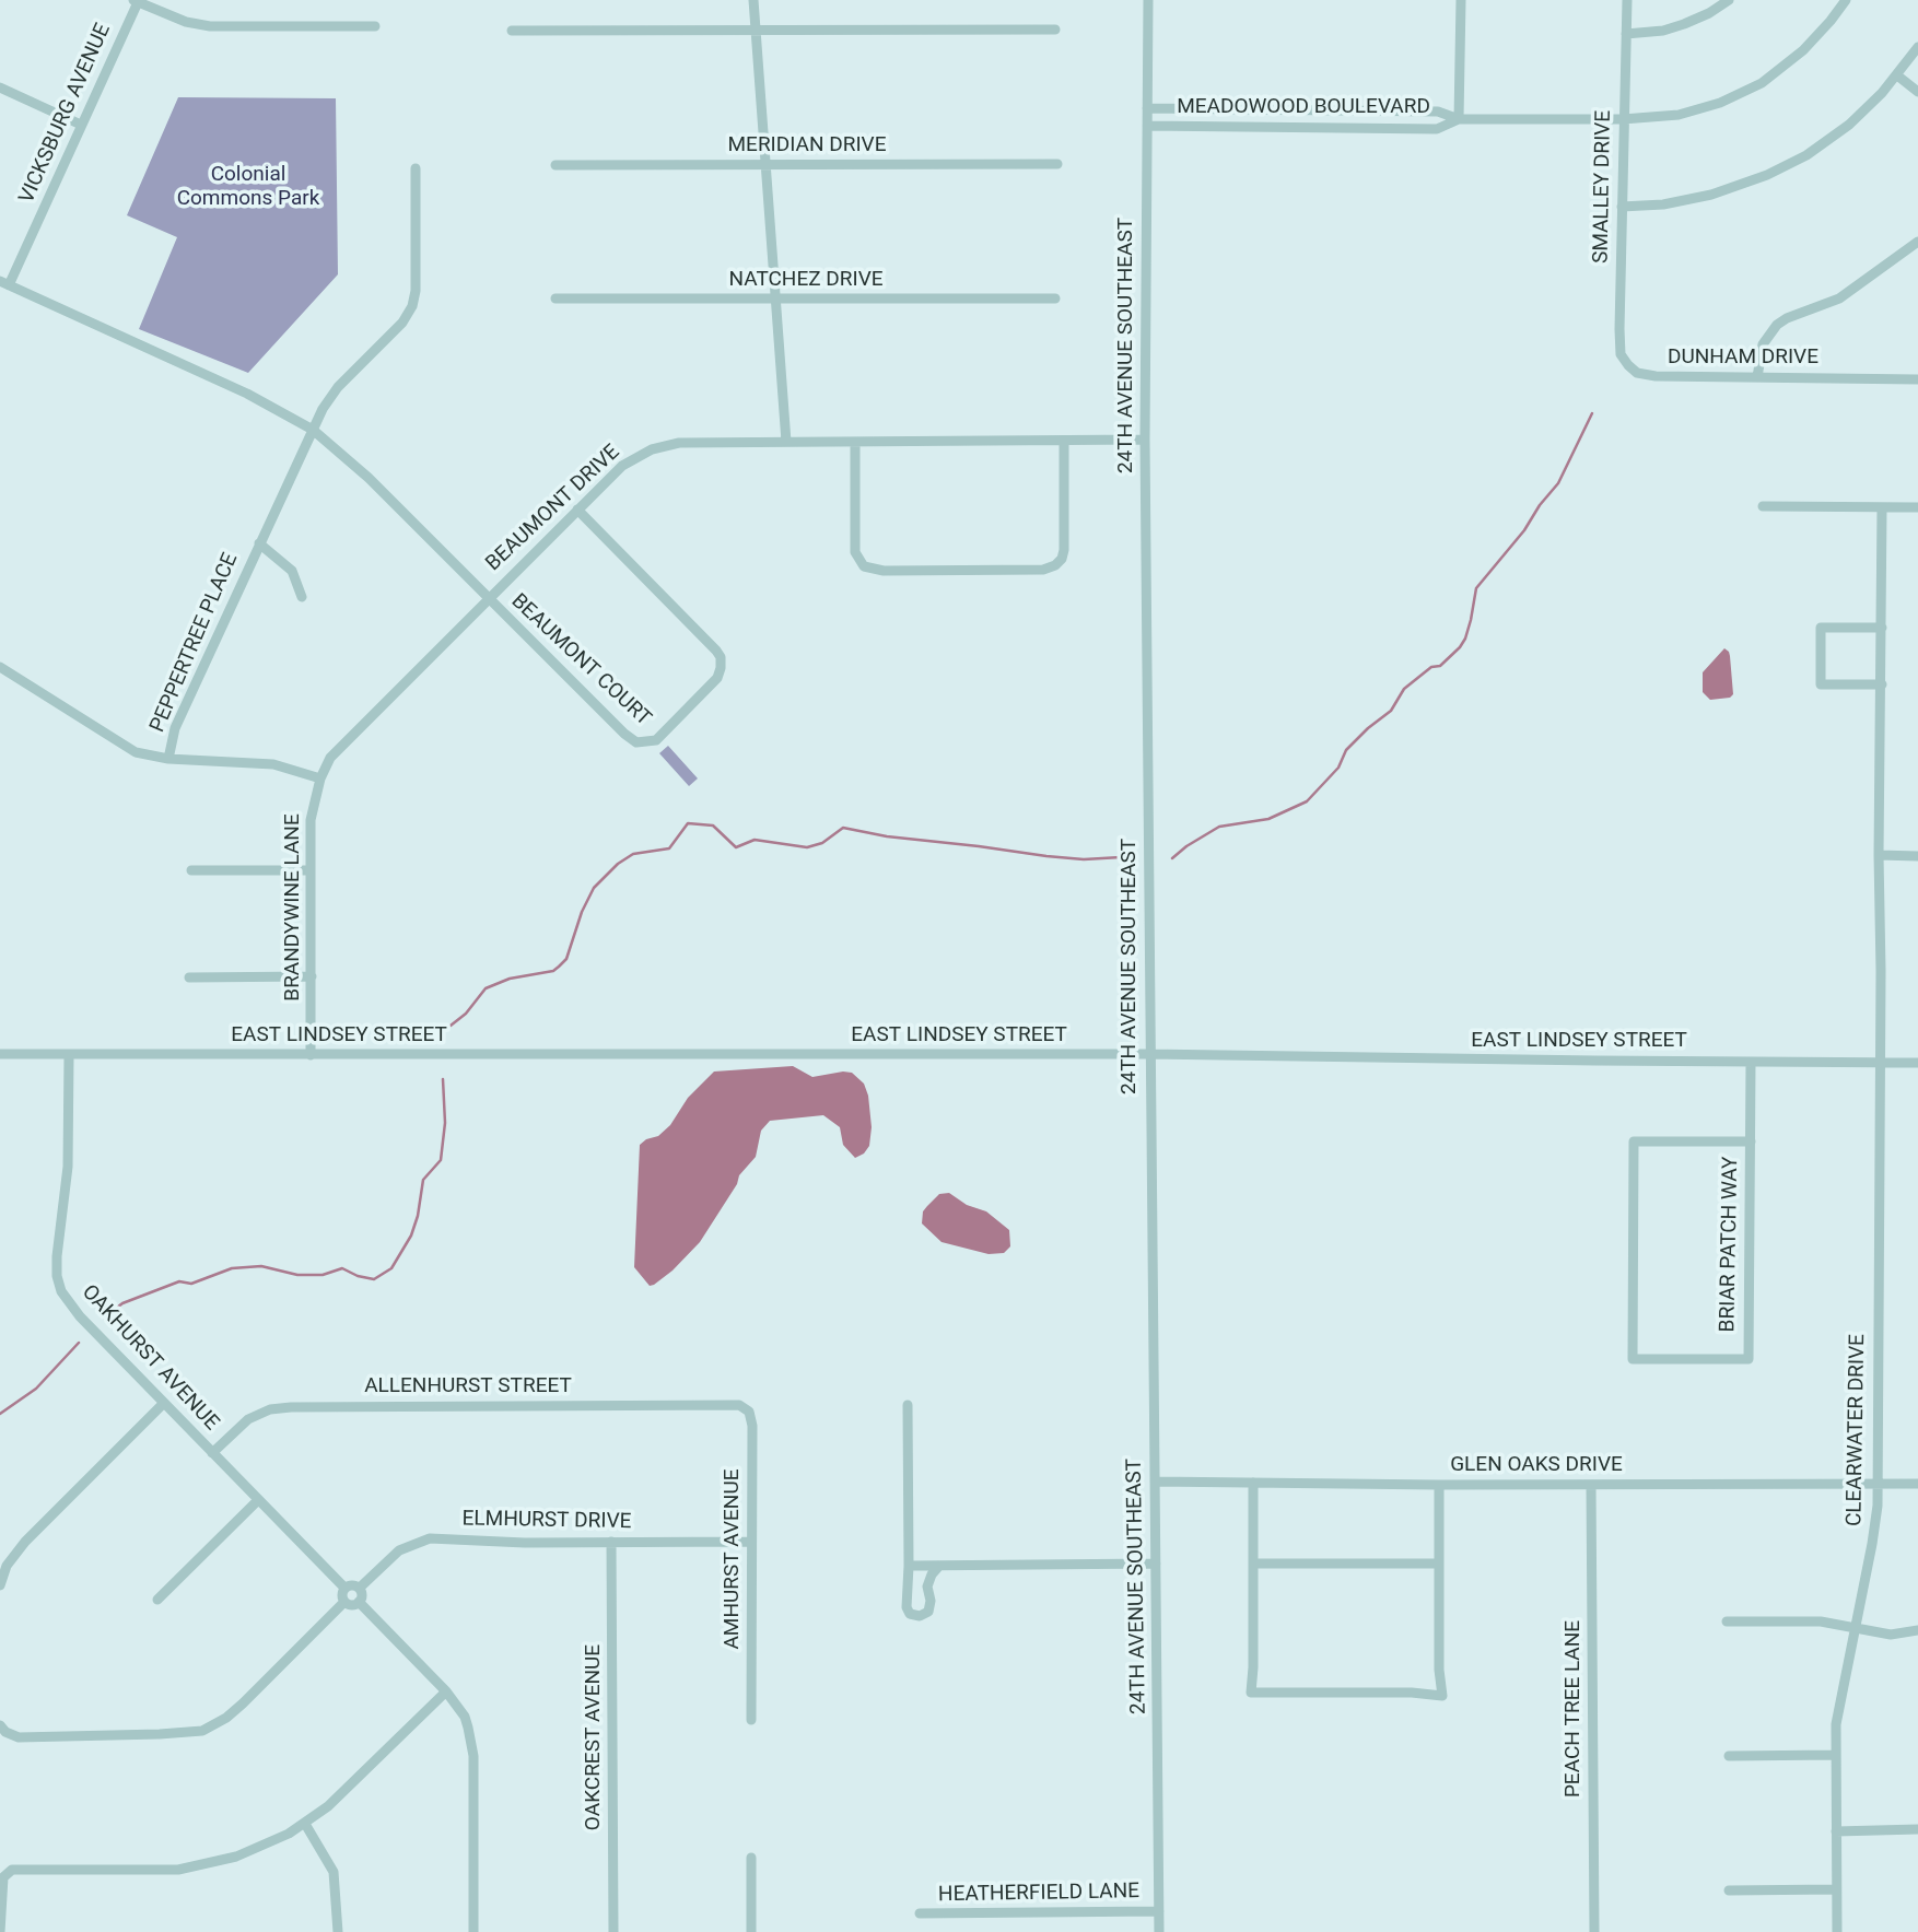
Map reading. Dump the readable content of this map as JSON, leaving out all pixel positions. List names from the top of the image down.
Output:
{
  "streets": {
    "street": [
      "MEADOWOOD BOULEVARD",
      "VICKSBURG AVENUE",
      "MERIDIAN DRIVE",
      "SMALLEY DRIVE",
      "NATCHEZ DRIVE",
      "24TH AVENUE SOUTHEAST",
      "DUNHAM DRIVE",
      "BEAUMONT DRIVE",
      "PEPPERTREE PLACE",
      "BEAUMONT COURT",
      "BRANDYWINE LANE",
      "EAST LINDSEY STREET",
      "BRIAR PATCH WAY",
      "OAKHURST AVENUE",
      "ALLENHURST STREET",
      "CLEARWATER DRIVE",
      "GLEN OAKS DRIVE",
      "ELMHURST DRIVE",
      "AMHURST AVENUE",
      "PEACH TREE LANE",
      "OAKCREST AVENUE",
      "HEATHERFIELD LANE"
    ]
  },
  "crossings": [
    ["MEADOWOOD BOULEVARD", "SMALLEY DRIVE"],
    ["MEADOWOOD BOULEVARD", "24TH AVENUE SOUTHEAST"],
    ["VICKSBURG AVENUE", "BEAUMONT DRIVE"],
    ["SMALLEY DRIVE", "DUNHAM DRIVE"],
    ["24TH AVENUE SOUTHEAST", "BEAUMONT DRIVE"],
    ["24TH AVENUE SOUTHEAST", "EAST LINDSEY STREET"],
    ["24TH AVENUE SOUTHEAST", "GLEN OAKS DRIVE"],
    ["24TH AVENUE SOUTHEAST", "HEATHERFIELD LANE"],
    ["BEAUMONT DRIVE", "PEPPERTREE PLACE"],
    ["BEAUMONT DRIVE", "BEAUMONT COURT"],
    ["BEAUMONT DRIVE", "BRANDYWINE LANE"],
    ["BEAUMONT COURT", "BRANDYWINE LANE"],
    ["BRANDYWINE LANE", "EAST LINDSEY STREET"],
    ["EAST LINDSEY STREET", "BRIAR PATCH WAY"],
    ["EAST LINDSEY STREET", "OAKHURST AVENUE"],
    ["EAST LINDSEY STREET", "CLEARWATER DRIVE"],
    ["OAKHURST AVENUE", "ALLENHURST STREET"],
    ["OAKHURST AVENUE", "ELMHURST DRIVE"],
    ["ALLENHURST STREET", "AMHURST AVENUE"],
    ["CLEARWATER DRIVE", "GLEN OAKS DRIVE"],
    ["GLEN OAKS DRIVE", "PEACH TREE LANE"],
    ["ELMHURST DRIVE", "AMHURST AVENUE"],
    ["ELMHURST DRIVE", "OAKCREST AVENUE"]
  ],
  "parks": ["Colonial Commons Park"]
}
